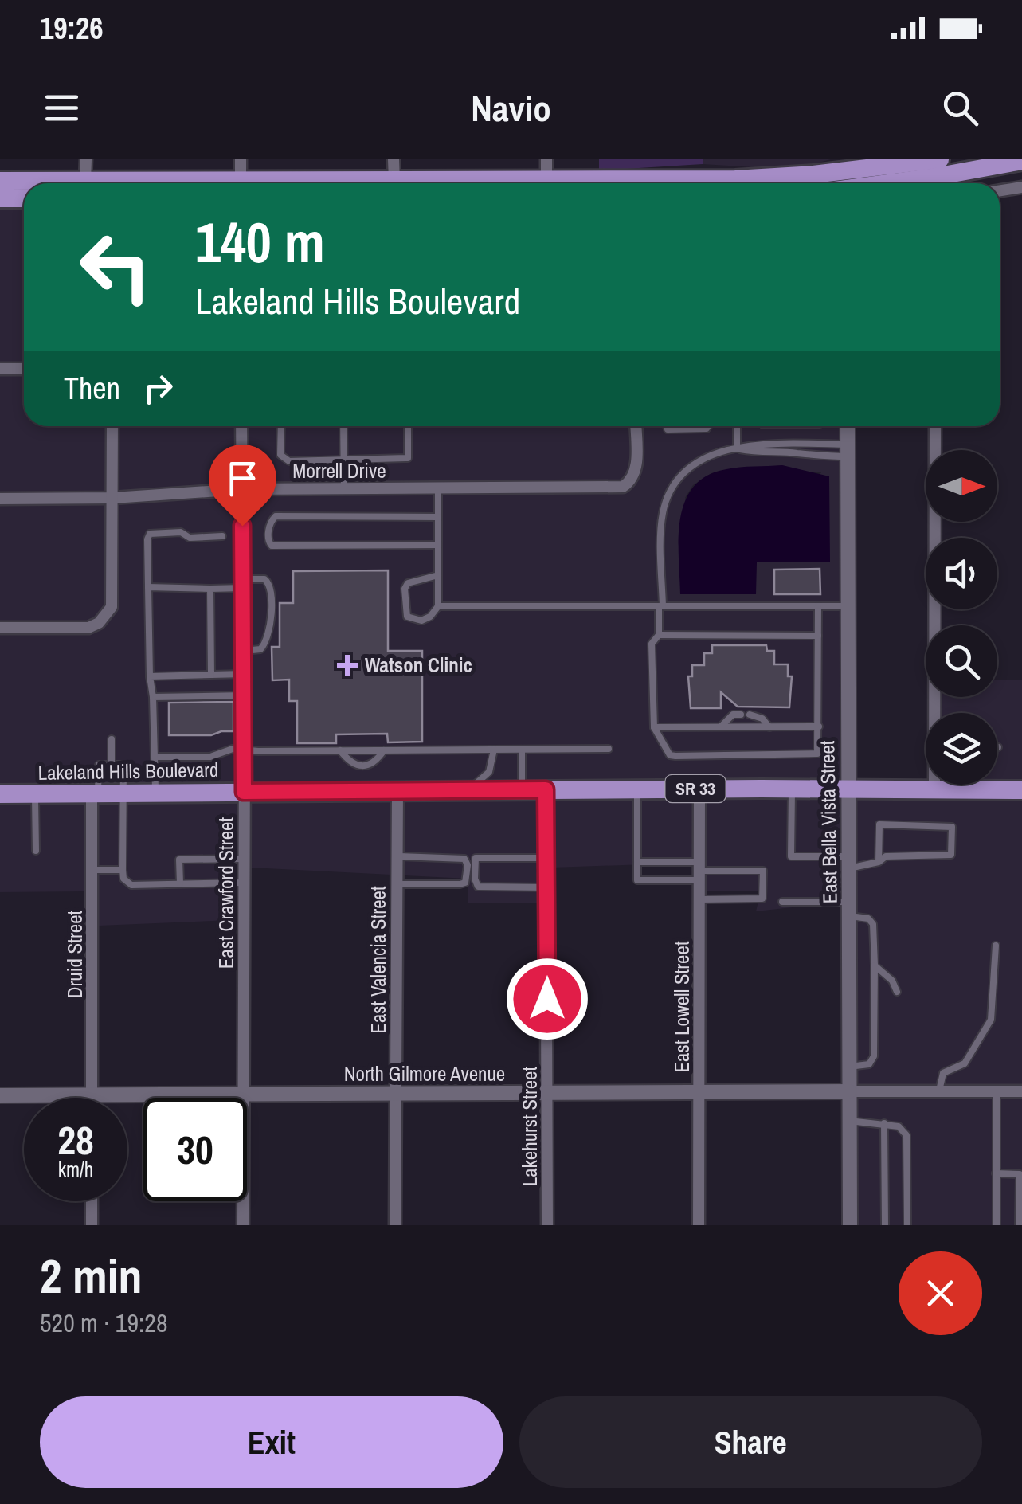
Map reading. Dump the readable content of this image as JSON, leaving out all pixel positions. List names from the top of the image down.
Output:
{
  "streets": {
    "main road": ["Lakeland Hills Boulevard", "SR 33"],
    "street": [
      "Morrell Drive",
      "East Bella Vista Street",
      "East Crawford Street",
      "Druid Street",
      "East Valencia Street",
      "East Lowell Street",
      "North Gilmore Avenue",
      "Lakehurst Street"
    ]
  },
  "crossings": [
    ["Morrell Drive", "East Crawford Street"],
    ["Lakeland Hills Boulevard", "East Bella Vista Street"],
    ["Lakeland Hills Boulevard", "East Crawford Street"],
    ["Lakeland Hills Boulevard", "Druid Street"],
    ["Lakeland Hills Boulevard", "East Valencia Street"],
    ["Lakeland Hills Boulevard", "East Lowell Street"],
    ["Lakeland Hills Boulevard", "Lakehurst Street"],
    ["East Bella Vista Street", "North Gilmore Avenue"],
    ["East Crawford Street", "North Gilmore Avenue"],
    ["Druid Street", "North Gilmore Avenue"],
    ["East Valencia Street", "North Gilmore Avenue"],
    ["East Lowell Street", "North Gilmore Avenue"],
    ["North Gilmore Avenue", "Lakehurst Street"]
  ],
  "places": {
    "health": ["Watson Clinic"]
  },
  "north": "right",
  "page": {
    "status": "19:26",
    "header": "Navio",
    "turn": ["140 m", "Lakeland Hills Boulevard"],
    "then": "Then",
    "speed": "28 km/h",
    "limit": "30",
    "heading": ["2 min", "520 m · 19:28"],
    "buttons": ["Exit", "Share"]
  }
}
